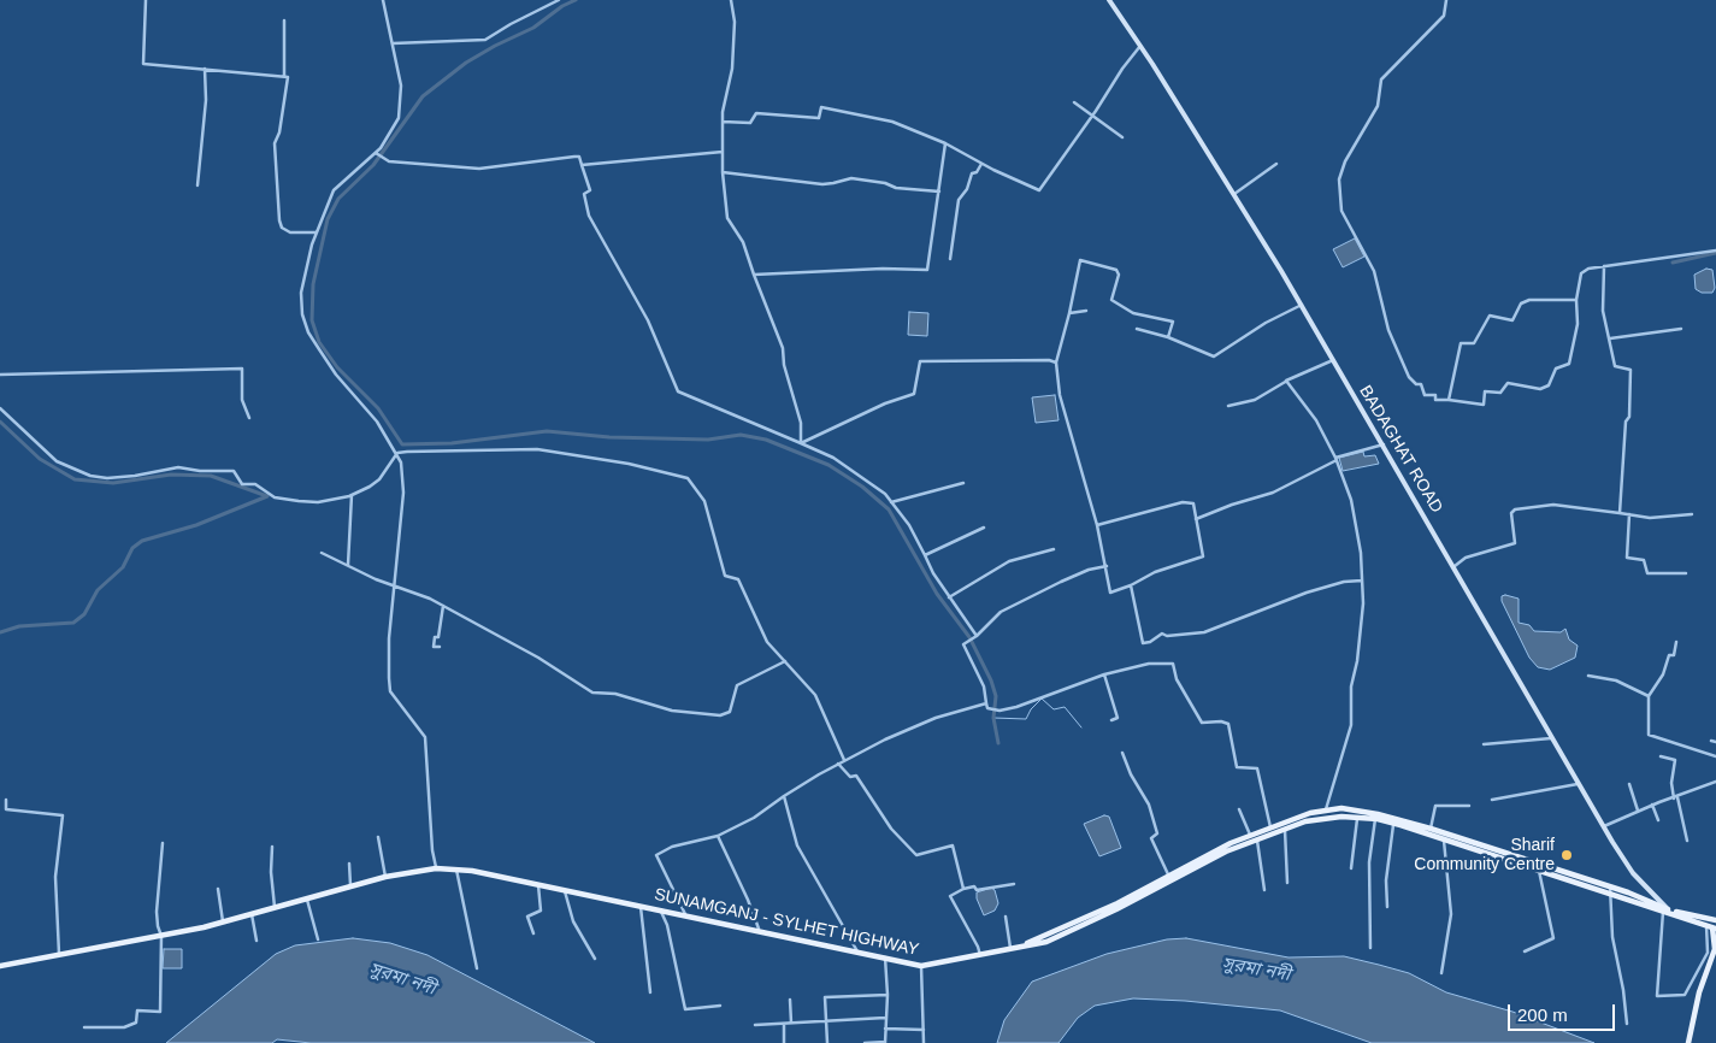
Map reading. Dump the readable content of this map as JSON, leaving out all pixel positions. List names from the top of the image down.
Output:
{
  "streets": {
    "main road": ["BADAGHAT ROAD", "SUNAMGANJ - SYLHET HIGHWAY"]
  },
  "water": ["সুরমা নদী"],
  "places": ["Sharif Community Centre"],
  "scale_bar": "200 m"
}
